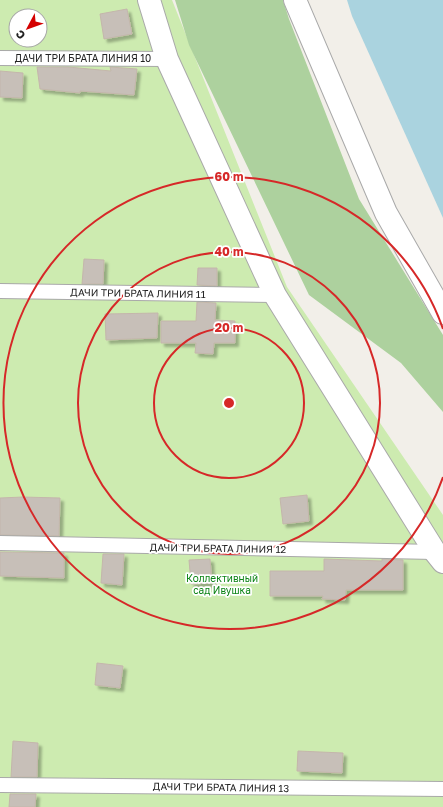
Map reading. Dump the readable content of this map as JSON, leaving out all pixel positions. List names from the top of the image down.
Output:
{
  "streets": {
    "lane": [
      "ДАЧИ ТРИ БРАТА ЛИНИЯ 10",
      "ДАЧИ ТРИ БРАТА ЛИНИЯ 11",
      "ДАЧИ ТРИ БРАТА ЛИНИЯ 12",
      "ДАЧИ ТРИ БРАТА ЛИНИЯ 13"
    ]
  },
  "parks": ["Коллективный сад Ивушка"],
  "north": "bottom left",
  "rings": ["60 m", "40 m", "20 m"]
}
